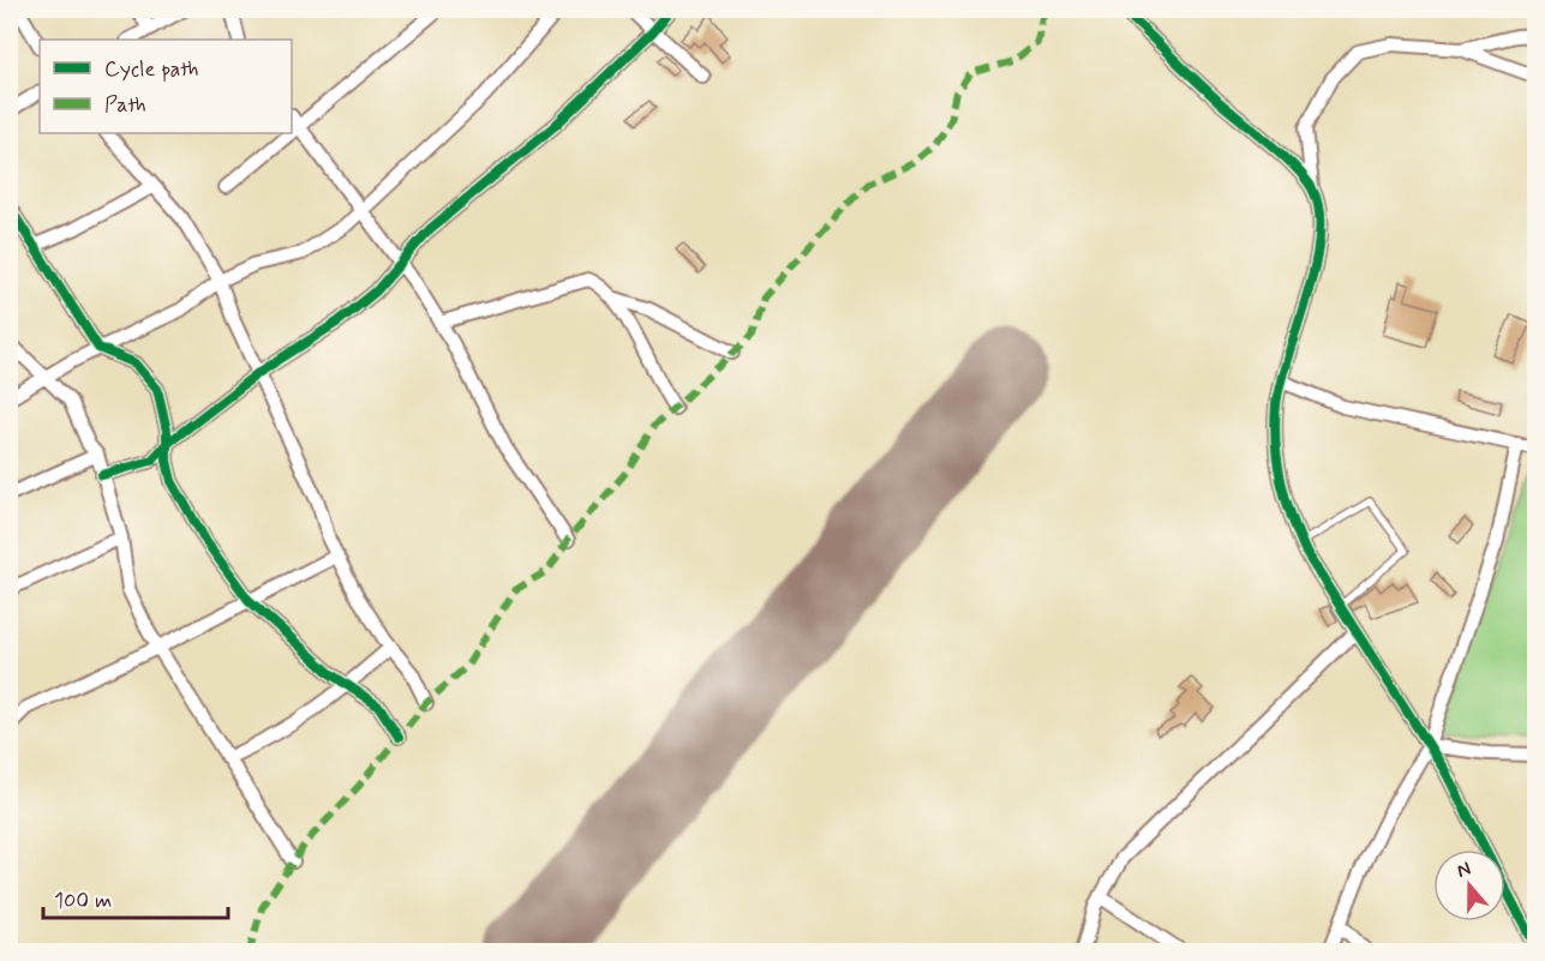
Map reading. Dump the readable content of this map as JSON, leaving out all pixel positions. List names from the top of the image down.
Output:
{
  "legend": ["Cycle path", "Path"],
  "scale_bar": "100 m",
  "north": "top"
}
